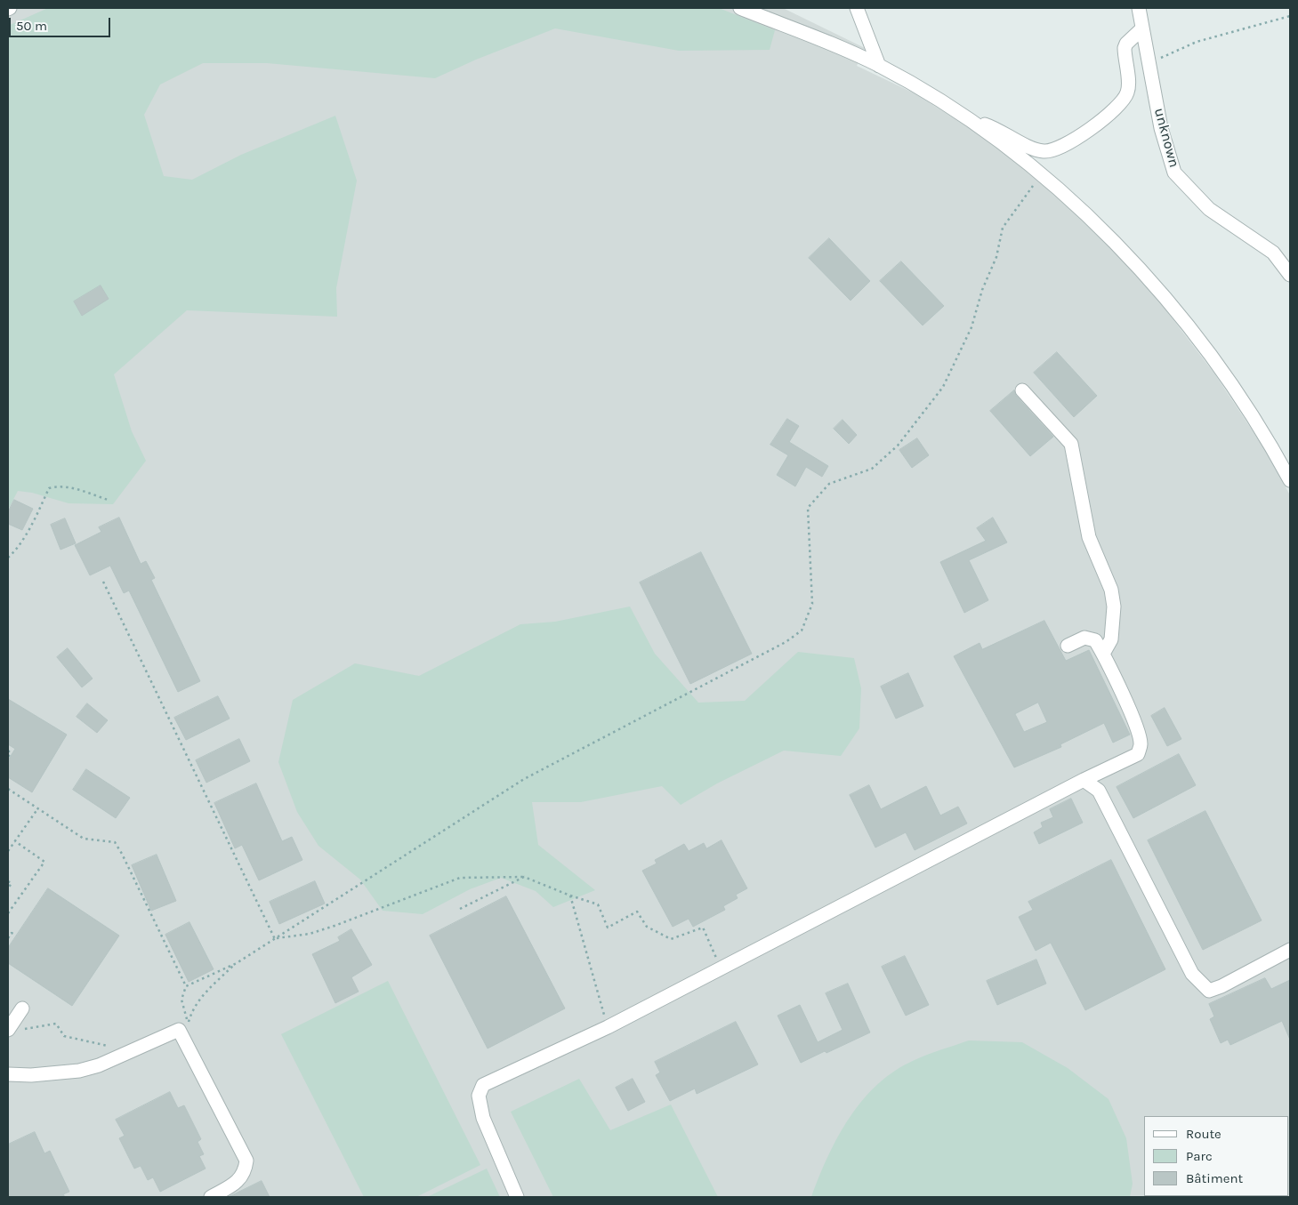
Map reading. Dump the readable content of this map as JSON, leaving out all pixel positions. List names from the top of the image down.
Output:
{
  "streets": {
    "street": ["unknown"]
  },
  "legend": ["Route", "Parc", "Bâtiment"],
  "scale_bar": "50 m"
}
